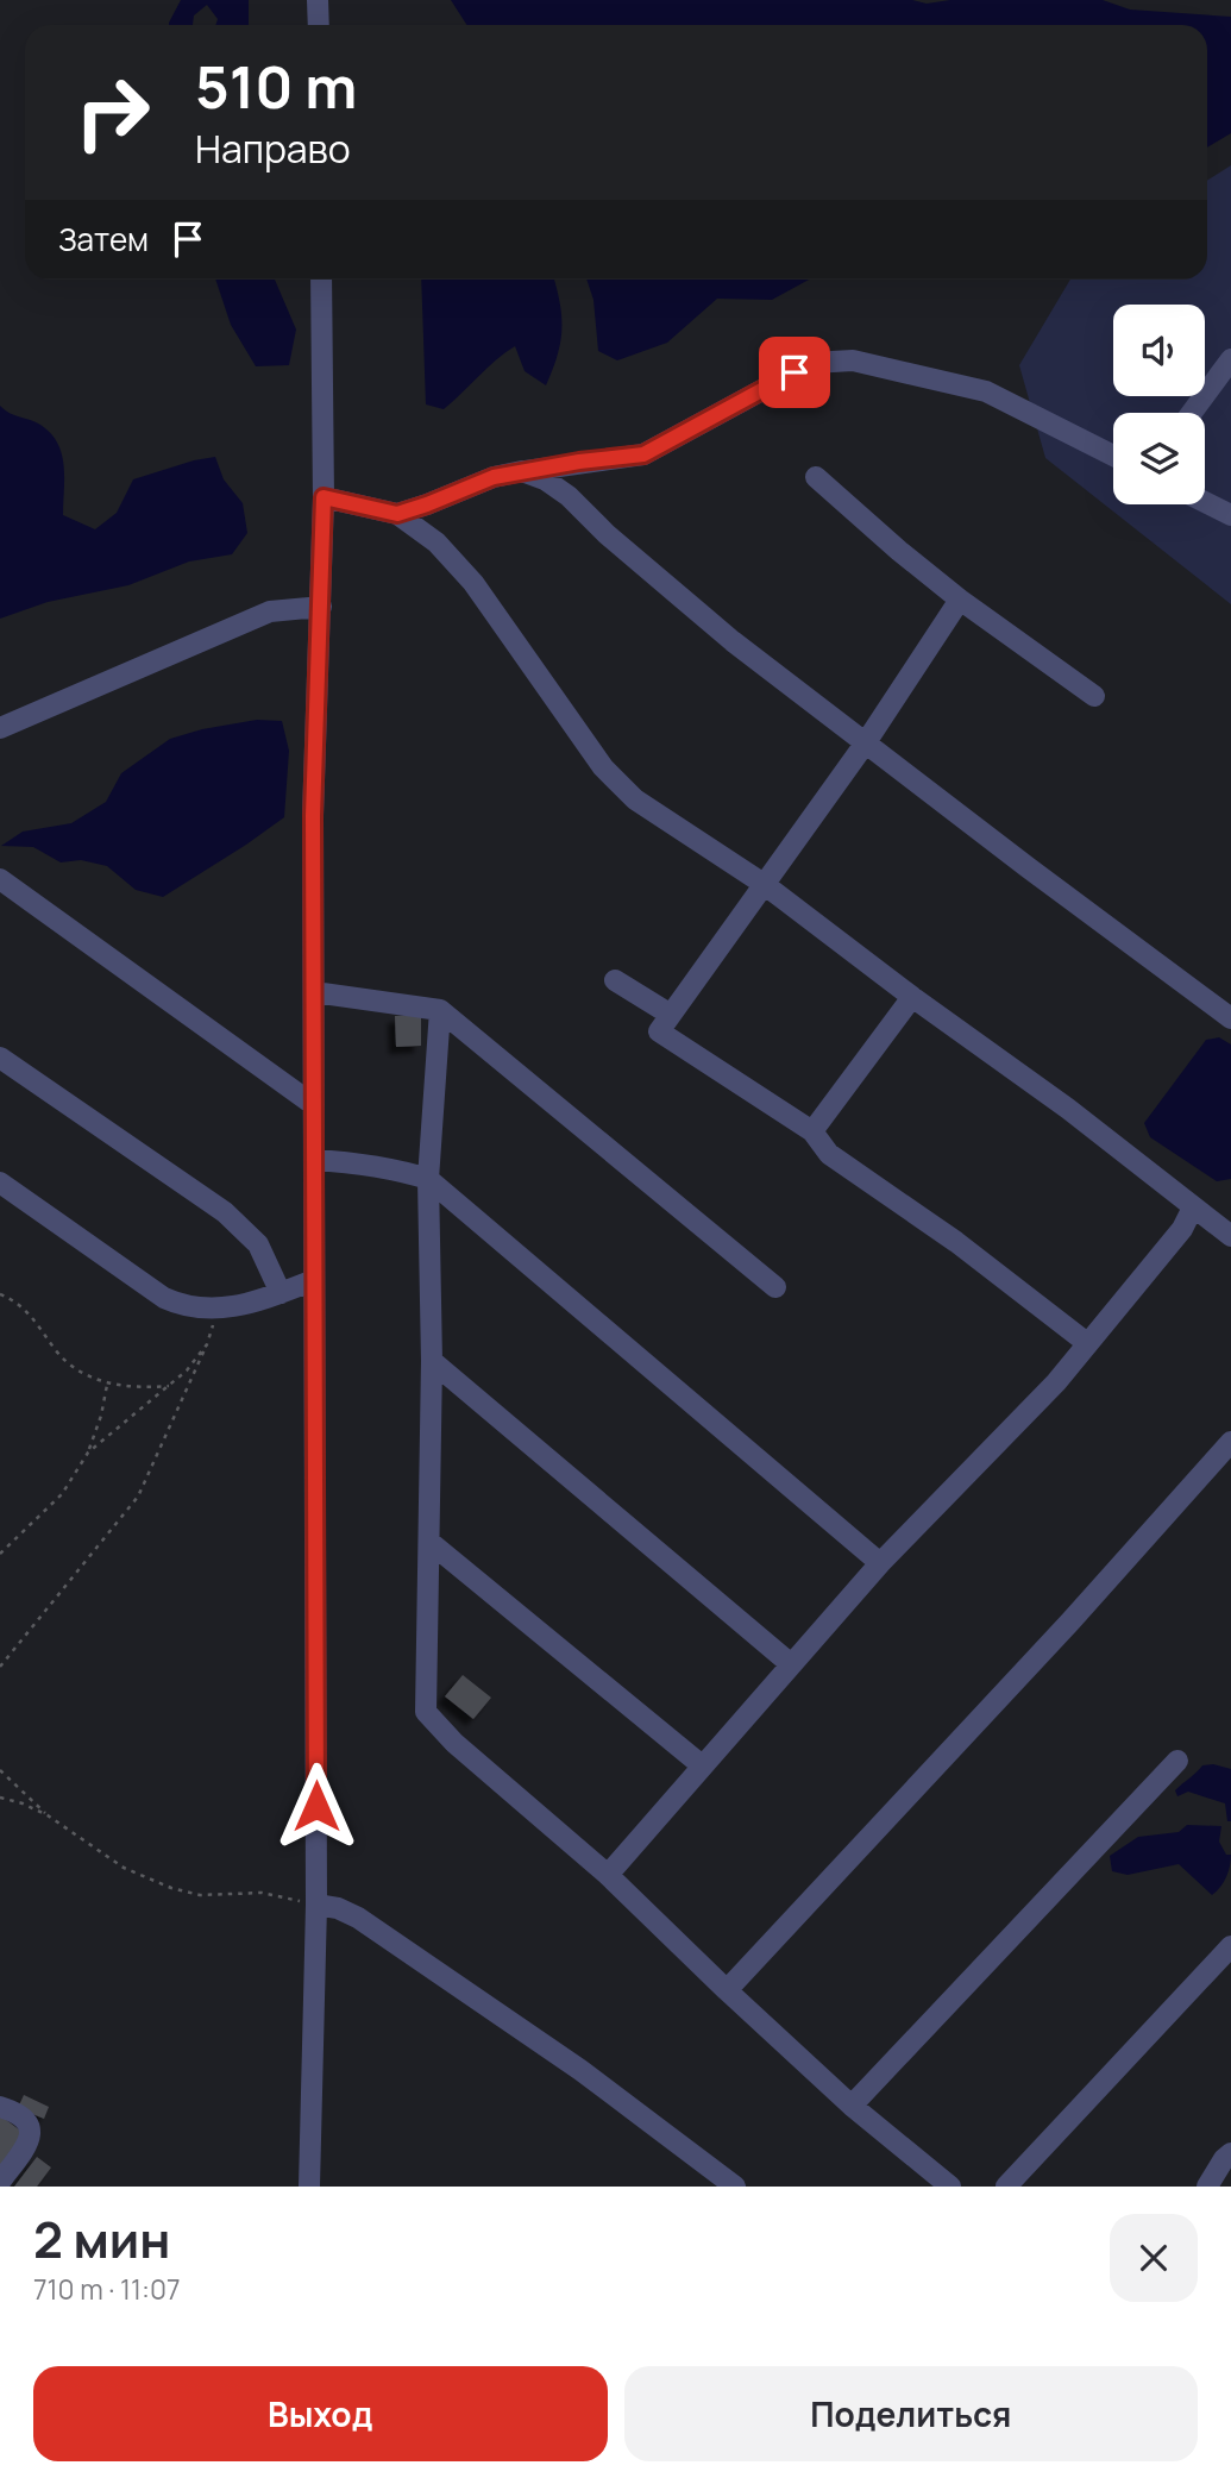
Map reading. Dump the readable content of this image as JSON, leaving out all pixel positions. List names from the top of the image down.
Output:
{
  "page": {
    "turn": ["510 m", "Направо"],
    "then": "Затем",
    "heading": ["2 мин", "710 m · 11:07"],
    "buttons": ["Выход", "Поделиться"]
  }
}
